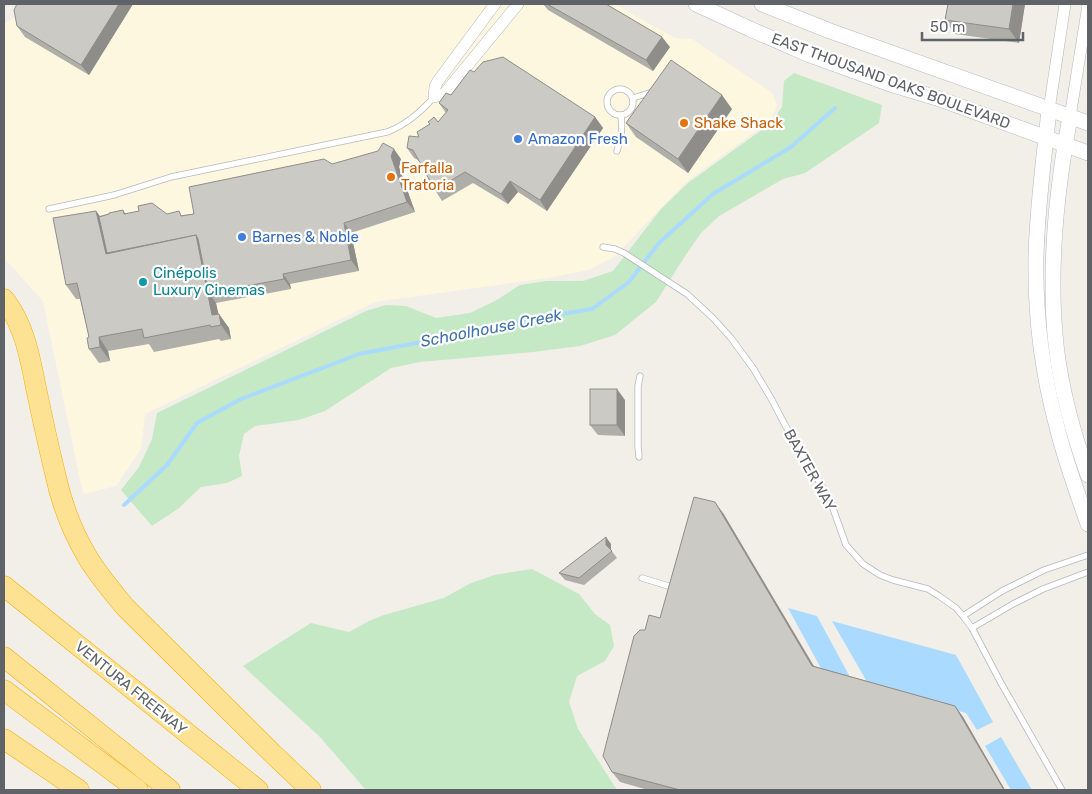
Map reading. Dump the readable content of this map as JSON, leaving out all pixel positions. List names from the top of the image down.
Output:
{
  "streets": {
    "highway": ["VENTURA FREEWAY"],
    "street": ["EAST THOUSAND OAKS BOULEVARD"],
    "lane": ["BAXTER WAY"]
  },
  "water": ["Schoolhouse Creek"],
  "places": [
    "Shake Shack",
    "Amazon Fresh",
    "Farfalla Tratoria",
    "Barnes & Noble",
    "Cinépolis Luxury Cinemas"
  ],
  "scale_bar": "50 m"
}
